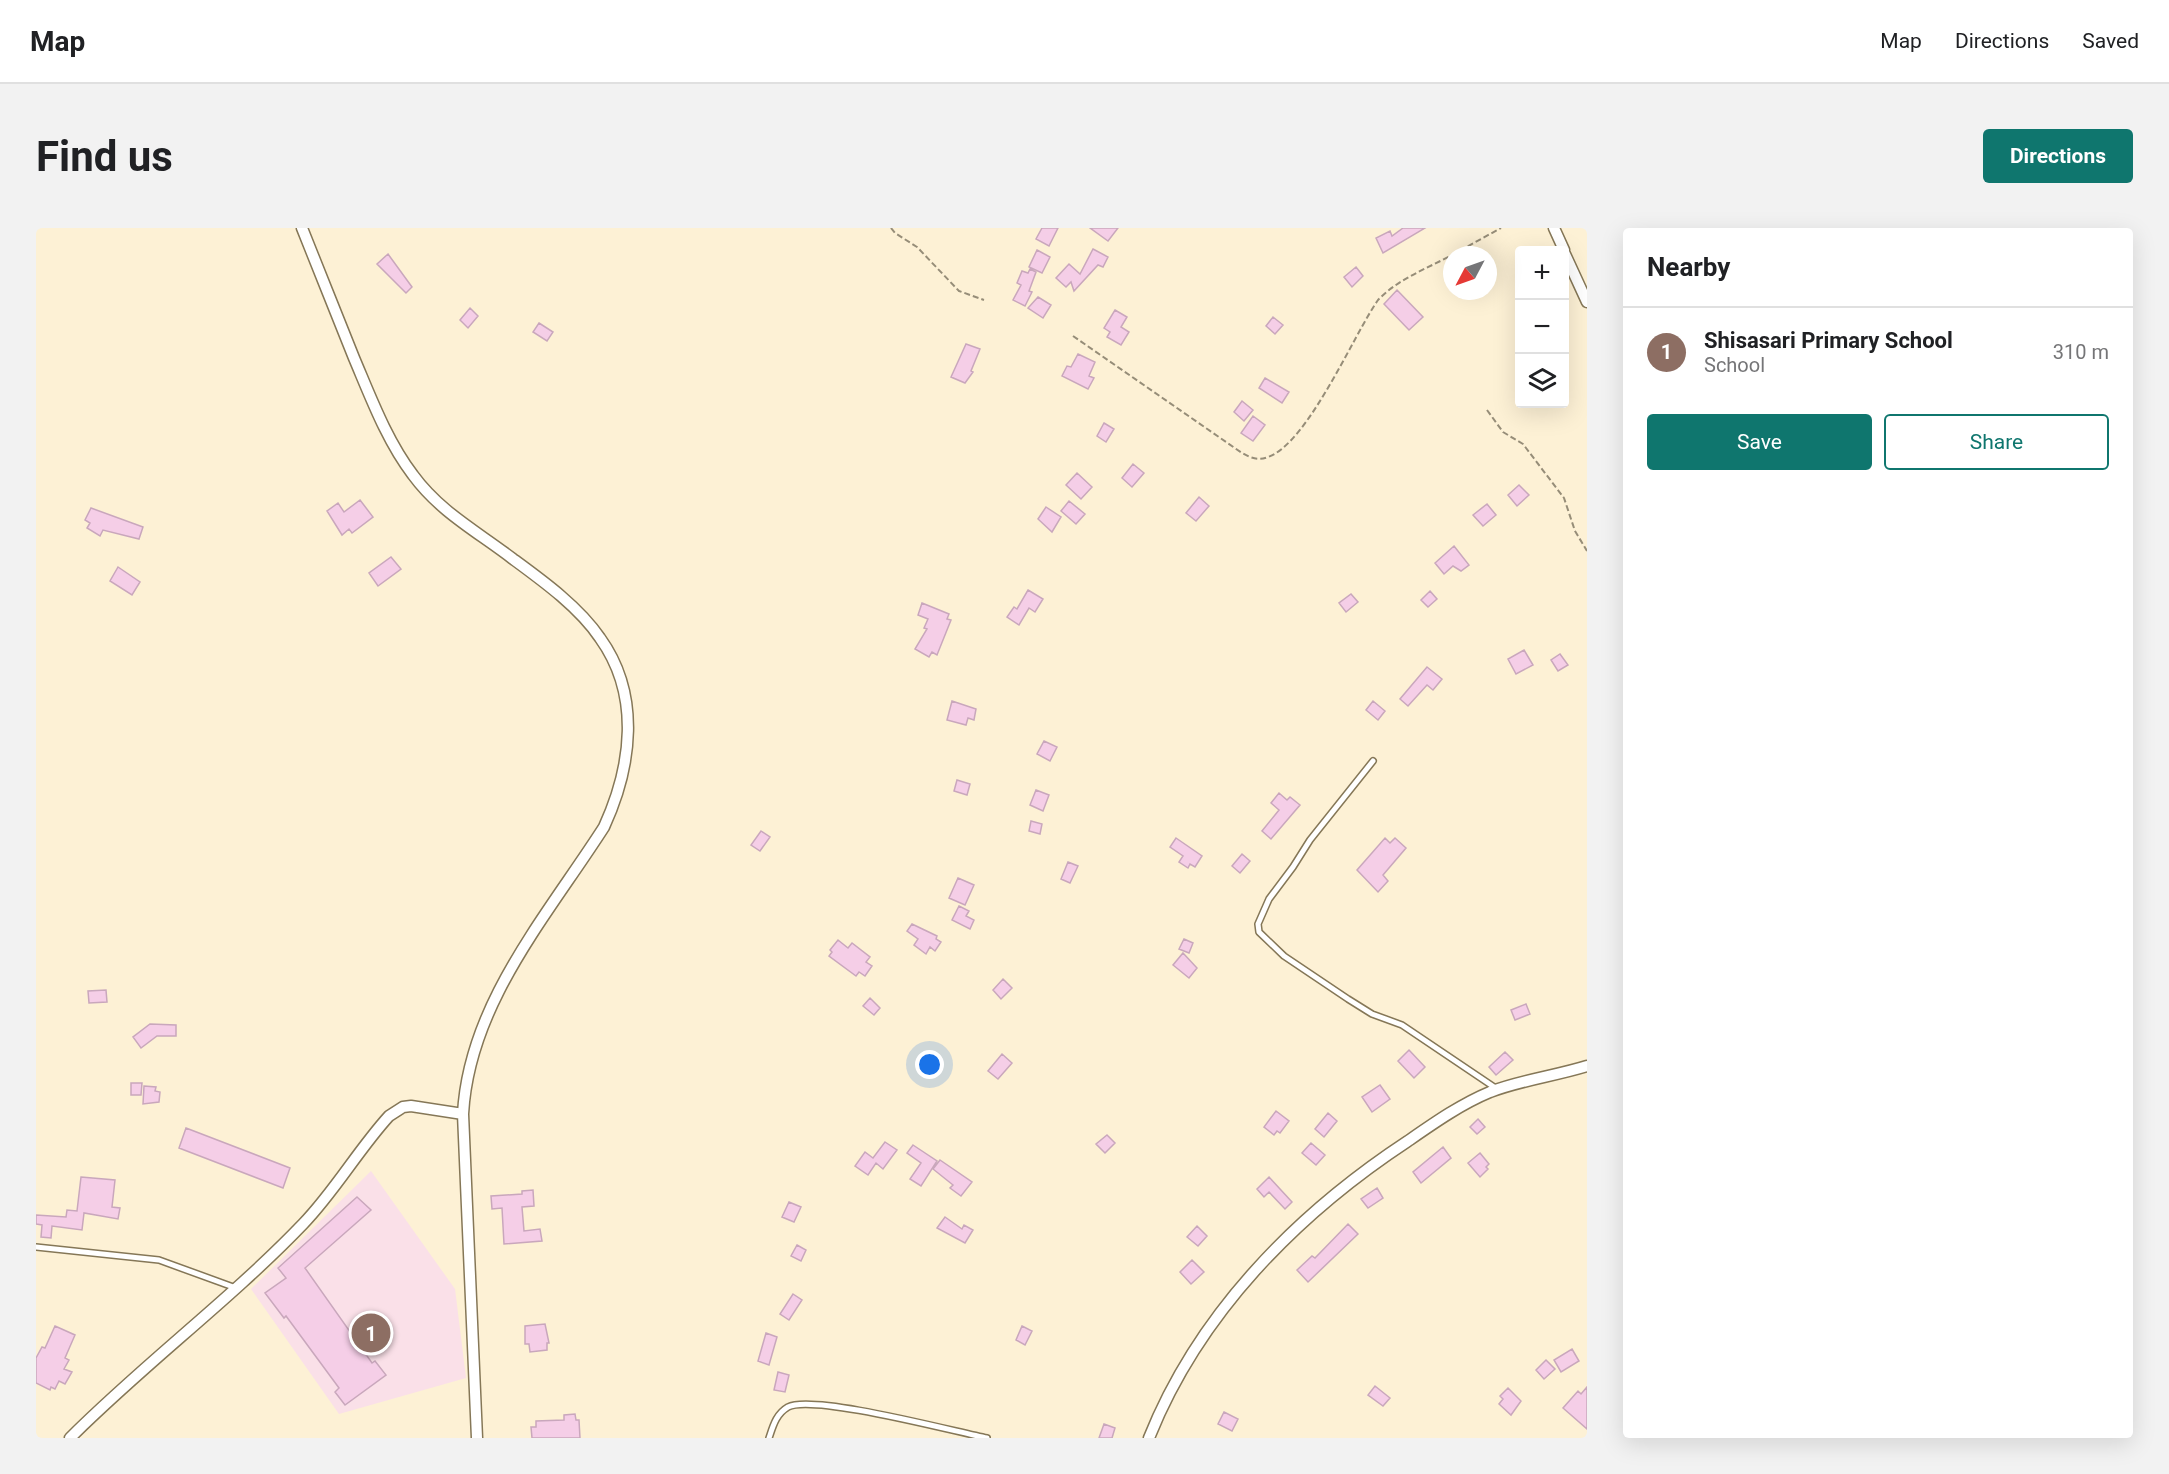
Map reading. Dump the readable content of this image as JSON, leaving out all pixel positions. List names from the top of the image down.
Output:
{
  "north": "bottom left",
  "page": {
    "header": "Map",
    "nav": ["Map", "Directions", "Saved"],
    "buttons": [
      "Directions",
      ["Save", "Share"]
    ],
    "title": "Find us",
    "heading": "Nearby",
    "map_buttons": ["+", "−"],
    "list": [
      {
        "mark": "1",
        "name": "Shisasari Primary School",
        "note": "School",
        "value": "310 m"
      }
    ],
    "pins": "1"
  }
}
